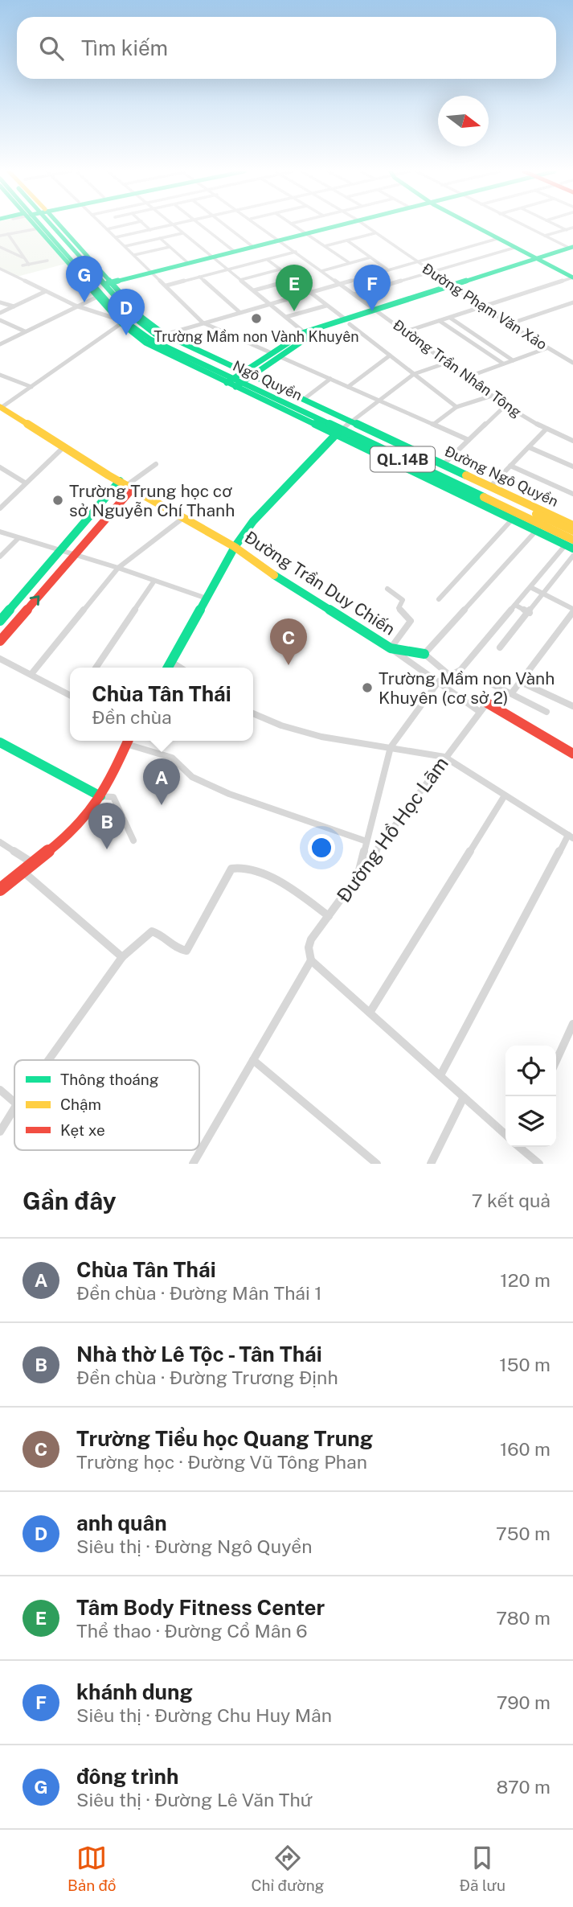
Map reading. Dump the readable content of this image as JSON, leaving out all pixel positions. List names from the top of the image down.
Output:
{
  "streets": {
    "main road": [
      "Ngô Quyền",
      "QL.14B",
      "Đường Ngô Quyền",
      "Đường Trần Duy Chiến"
    ],
    "street": ["Đường Phạm Văn Xảo", "Đường Trần Nhân Tông", "Đường Hồ Học Lãm"]
  },
  "crossings": [
    ["Ngô Quyền", "Đường Ngô Quyền"]
  ],
  "places": ["Trường Mầm non Vành Khuyên", "Trường Trung học cơ sở Nguyễn Chí Thanh", "Trường Mầm non Vành Khuyên (cơ sở 2)"],
  "legend": ["Thông thoáng", "Chậm", "Kẹt xe"],
  "north": "right",
  "page": {
    "search": "Tìm kiếm",
    "pins": [
      "G",
      "E",
      "F",
      "D",
      "C",
      "A",
      "B"
    ],
    "popup": ["Chùa Tân Thái", "Đền chùa"],
    "heading": ["Gần đây", "7 kết quả"],
    "list": [
      {
        "mark": "A",
        "name": "Chùa Tân Thái",
        "note": "Đền chùa · Đường Mân Thái 1",
        "value": "120 m"
      },
      {
        "mark": "B",
        "name": "Nhà thờ Lê Tộc - Tân Thái",
        "note": "Đền chùa · Đường Trương Định",
        "value": "150 m"
      },
      {
        "mark": "C",
        "name": "Trường Tiểu học Quang Trung",
        "note": "Trường học · Đường Vũ Tông Phan",
        "value": "160 m"
      },
      {
        "mark": "D",
        "name": "anh quân",
        "note": "Siêu thị · Đường Ngô Quyền",
        "value": "750 m"
      },
      {
        "mark": "E",
        "name": "Tâm Body Fitness Center",
        "note": "Thể thao · Đường Cổ Mân 6",
        "value": "780 m"
      },
      {
        "mark": "F",
        "name": "khánh dung",
        "note": "Siêu thị · Đường Chu Huy Mân",
        "value": "790 m"
      },
      {
        "mark": "G",
        "name": "đông trình",
        "note": "Siêu thị · Đường Lê Văn Thứ",
        "value": "870 m"
      }
    ],
    "nav": ["Bản đồ", "Chỉ đường", "Đã lưu"]
  }
}
